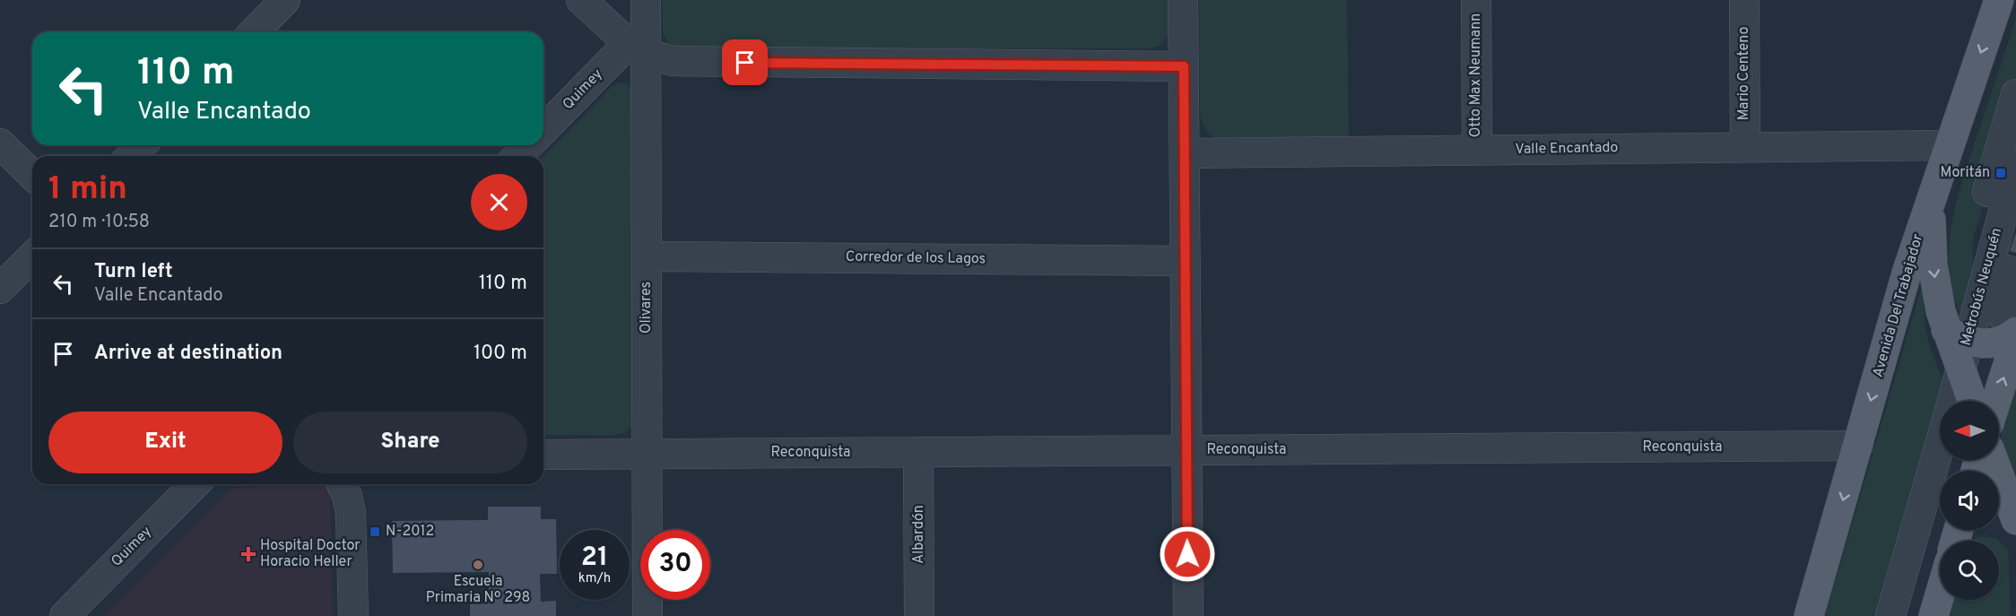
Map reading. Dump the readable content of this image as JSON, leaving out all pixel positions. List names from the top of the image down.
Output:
{
  "streets": {
    "main road": ["Avenida Del Trabajador"],
    "street": [
      "Mario Centeno",
      "Otto Max Neumann",
      "Quimey",
      "Valle Encantado",
      "Corredor de los Lagos",
      "Metrobús Neuquén",
      "Olivares",
      "Reconquista",
      "Albardón"
    ]
  },
  "crossings": [
    ["Mario Centeno", "Valle Encantado"],
    ["Otto Max Neumann", "Valle Encantado"],
    ["Quimey", "Olivares"],
    ["Valle Encantado", "Avenida Del Trabajador"],
    ["Corredor de los Lagos", "Olivares"],
    ["Avenida Del Trabajador", "Reconquista"],
    ["Olivares", "Reconquista"],
    ["Reconquista", "Albardón"]
  ],
  "one_way": ["Avenida Del Trabajador"],
  "places": {
    "transit": ["Moritán", "N-2012"],
    "health": ["Hospital Doctor Horacio Heller"],
    "other": ["Escuela Primaria Nº 298"]
  },
  "north": "left",
  "page": {
    "turn": ["110 m", "Valle Encantado"],
    "heading": ["1 min", "210 m · 10:58"],
    "list": [
      {
        "name": "Turn left",
        "note": "Valle Encantado",
        "value": "110 m"
      },
      {
        "name": "Arrive at destination",
        "value": "100 m"
      }
    ],
    "buttons": ["Exit", "Share"],
    "speed": "21 km/h",
    "limit": "30"
  }
}
